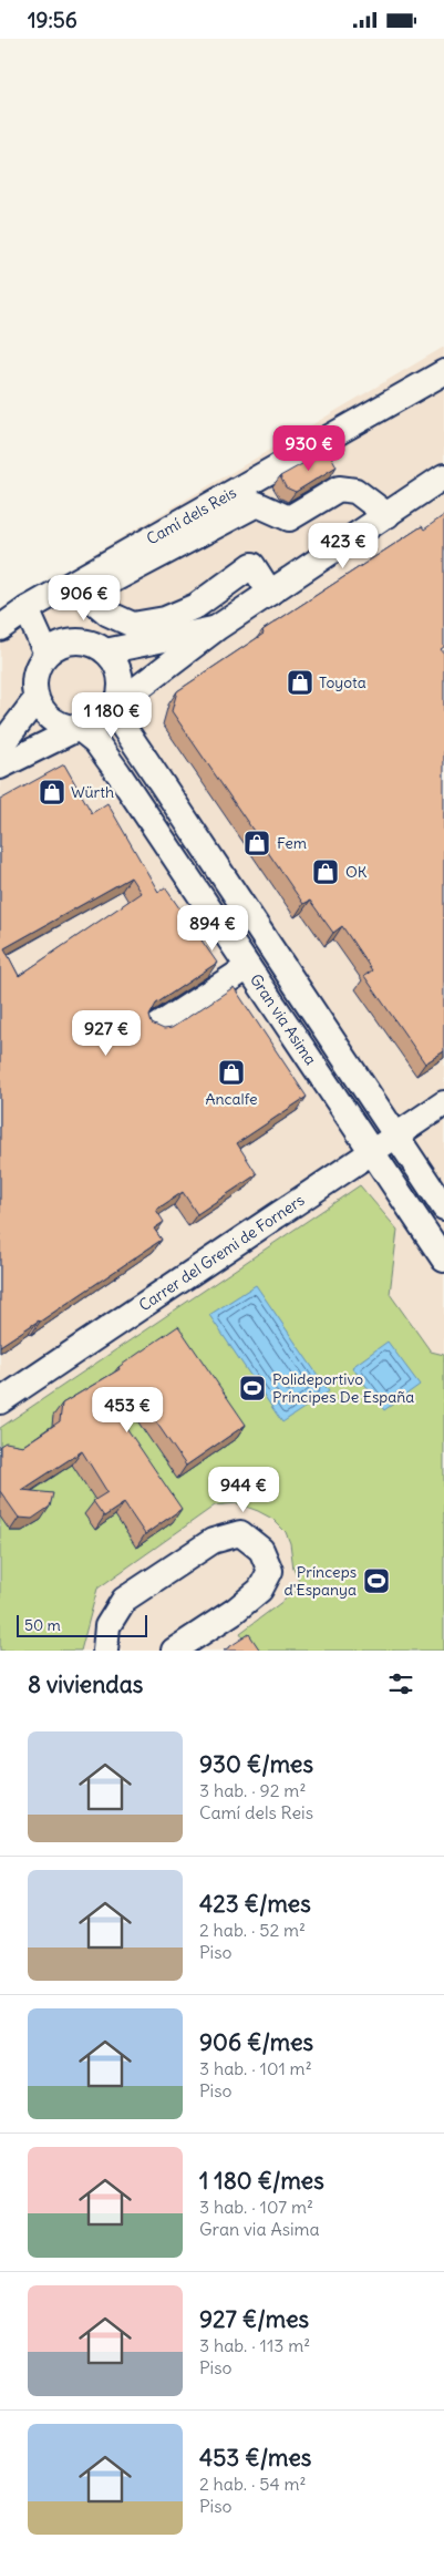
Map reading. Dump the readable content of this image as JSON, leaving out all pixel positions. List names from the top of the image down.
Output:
{
  "streets": {
    "street": ["Camí dels Reis", "Gran via Asima", "Carrer del Gremi de Forners"]
  },
  "crossings": [
    ["Gran via Asima", "Carrer del Gremi de Forners"]
  ],
  "places": {
    "shop": [
      "Toyota",
      "Würth",
      "Fem",
      "OK",
      "Ancalfe"
    ],
    "sports": ["Polideportivo Príncipes De España", "Prínceps d'Espanya"]
  },
  "scale_bar": "50 m",
  "page": {
    "status": "19:56",
    "price": [
      "930 €",
      "423 €",
      "906 €",
      "1 180 €",
      "894 €",
      "927 €",
      "453 €",
      "944 €"
    ],
    "scale": "50 m",
    "heading": "8 viviendas",
    "list": [
      {
        "name": "930 €/mes",
        "note": "3 hab. · 92 m² · Camí dels Reis"
      },
      {
        "name": "423 €/mes",
        "note": "2 hab. · 52 m² · Piso"
      },
      {
        "name": "906 €/mes",
        "note": "3 hab. · 101 m² · Piso"
      },
      {
        "name": "1 180 €/mes",
        "note": "3 hab. · 107 m² · Gran via Asima"
      },
      {
        "name": "927 €/mes",
        "note": "3 hab. · 113 m² · Piso"
      },
      {
        "name": "453 €/mes",
        "note": "2 hab. · 54 m² · Piso"
      }
    ]
  }
}
